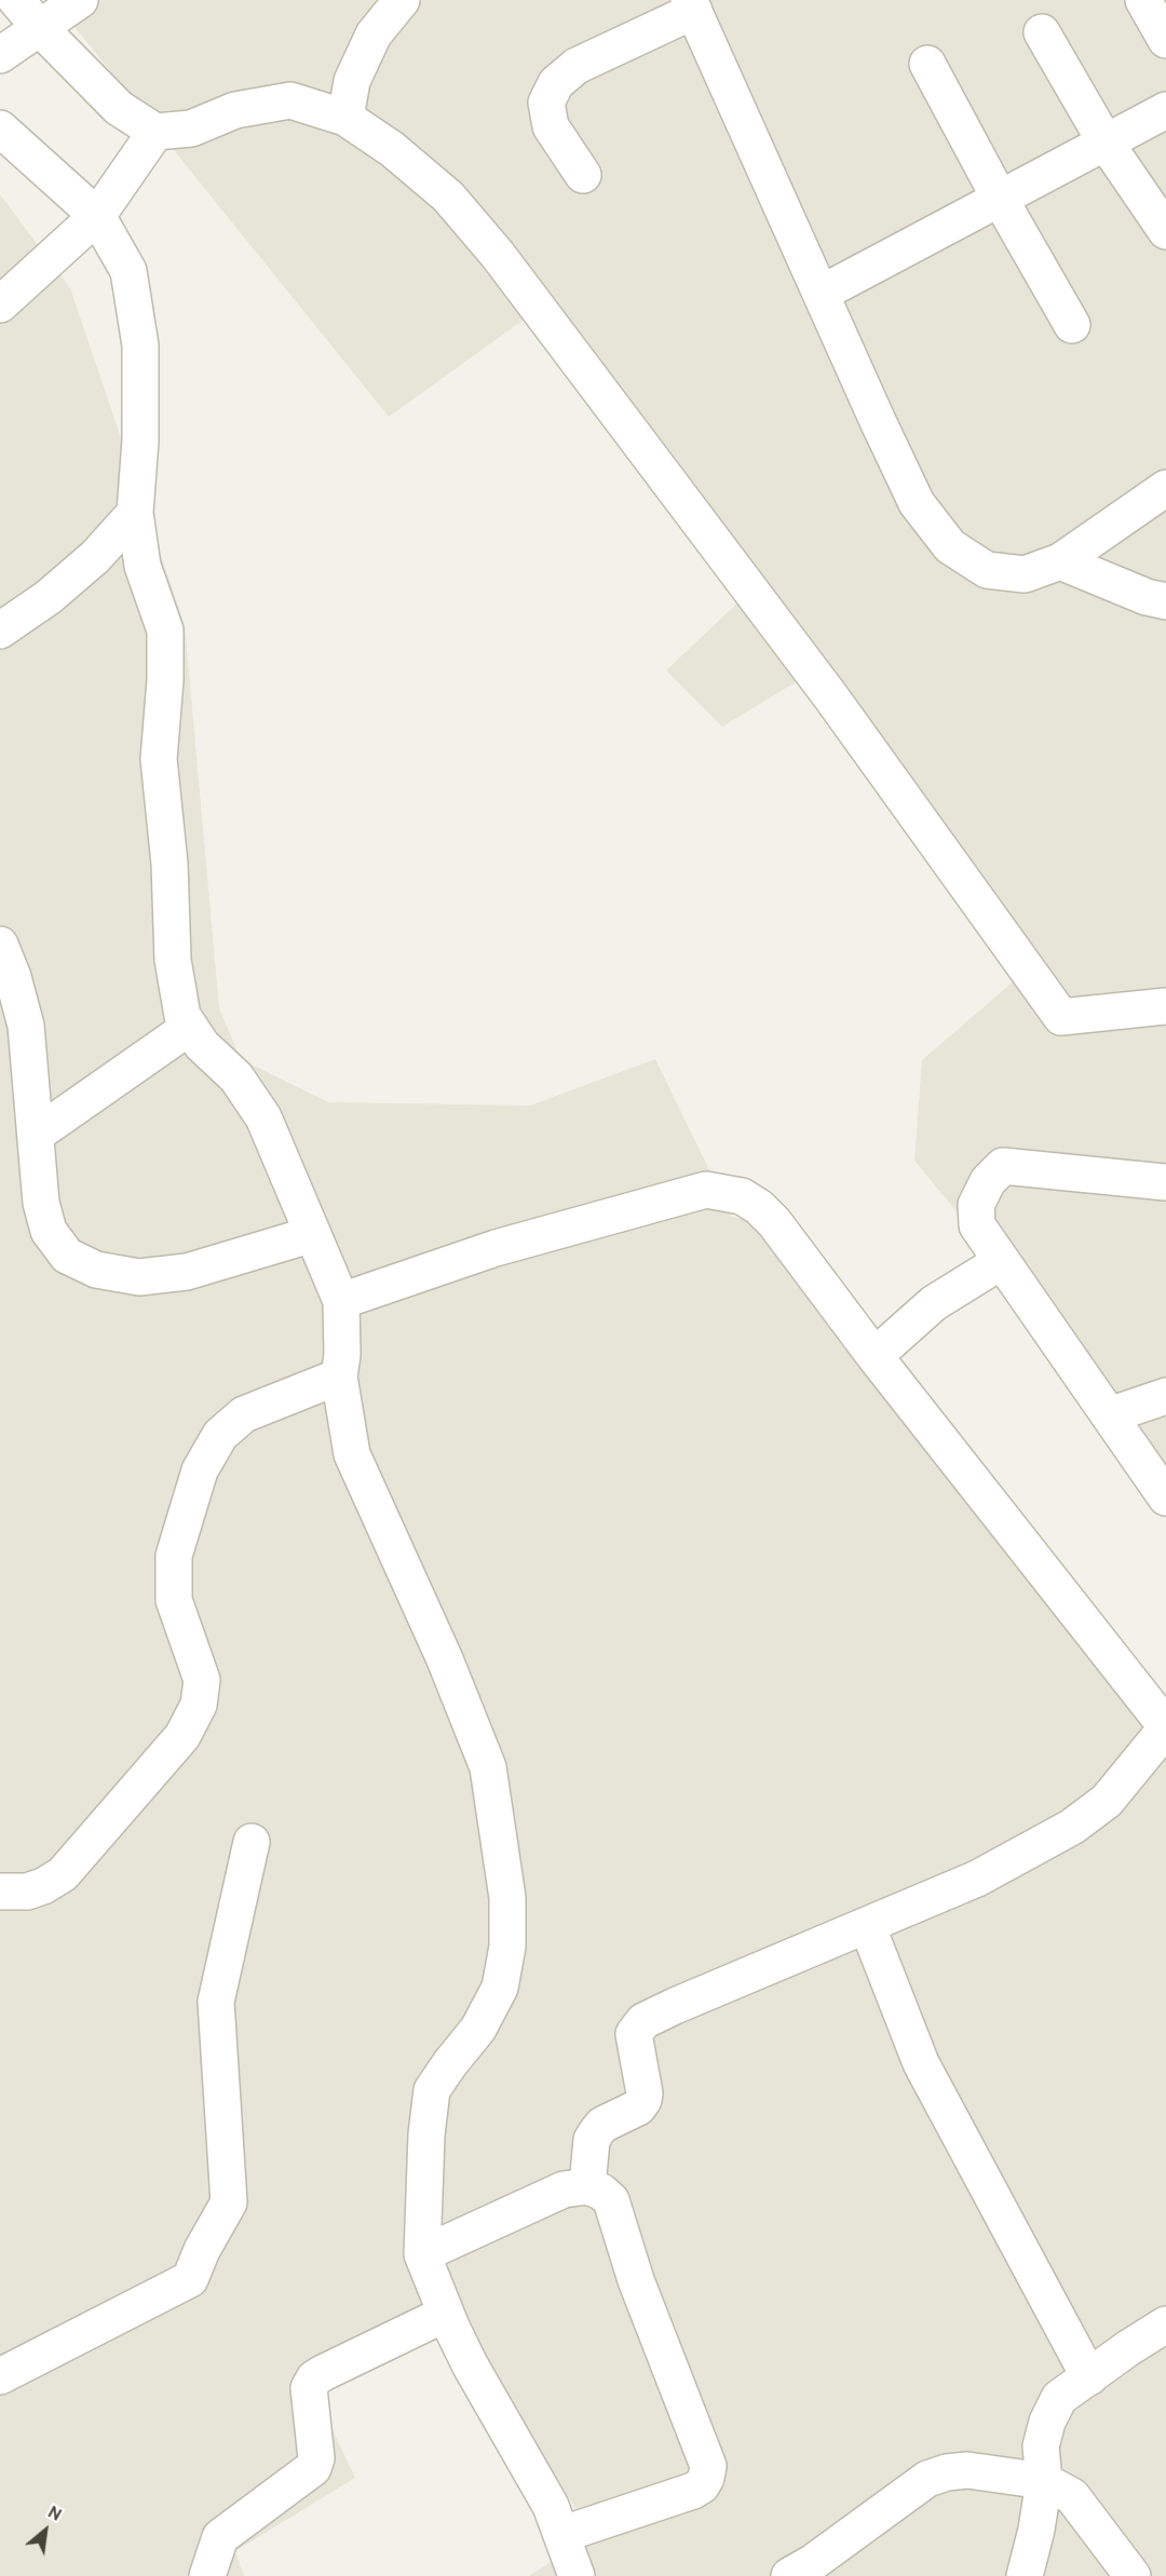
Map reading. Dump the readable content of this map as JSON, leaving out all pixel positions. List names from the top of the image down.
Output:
{
  "north": "top right"
}
